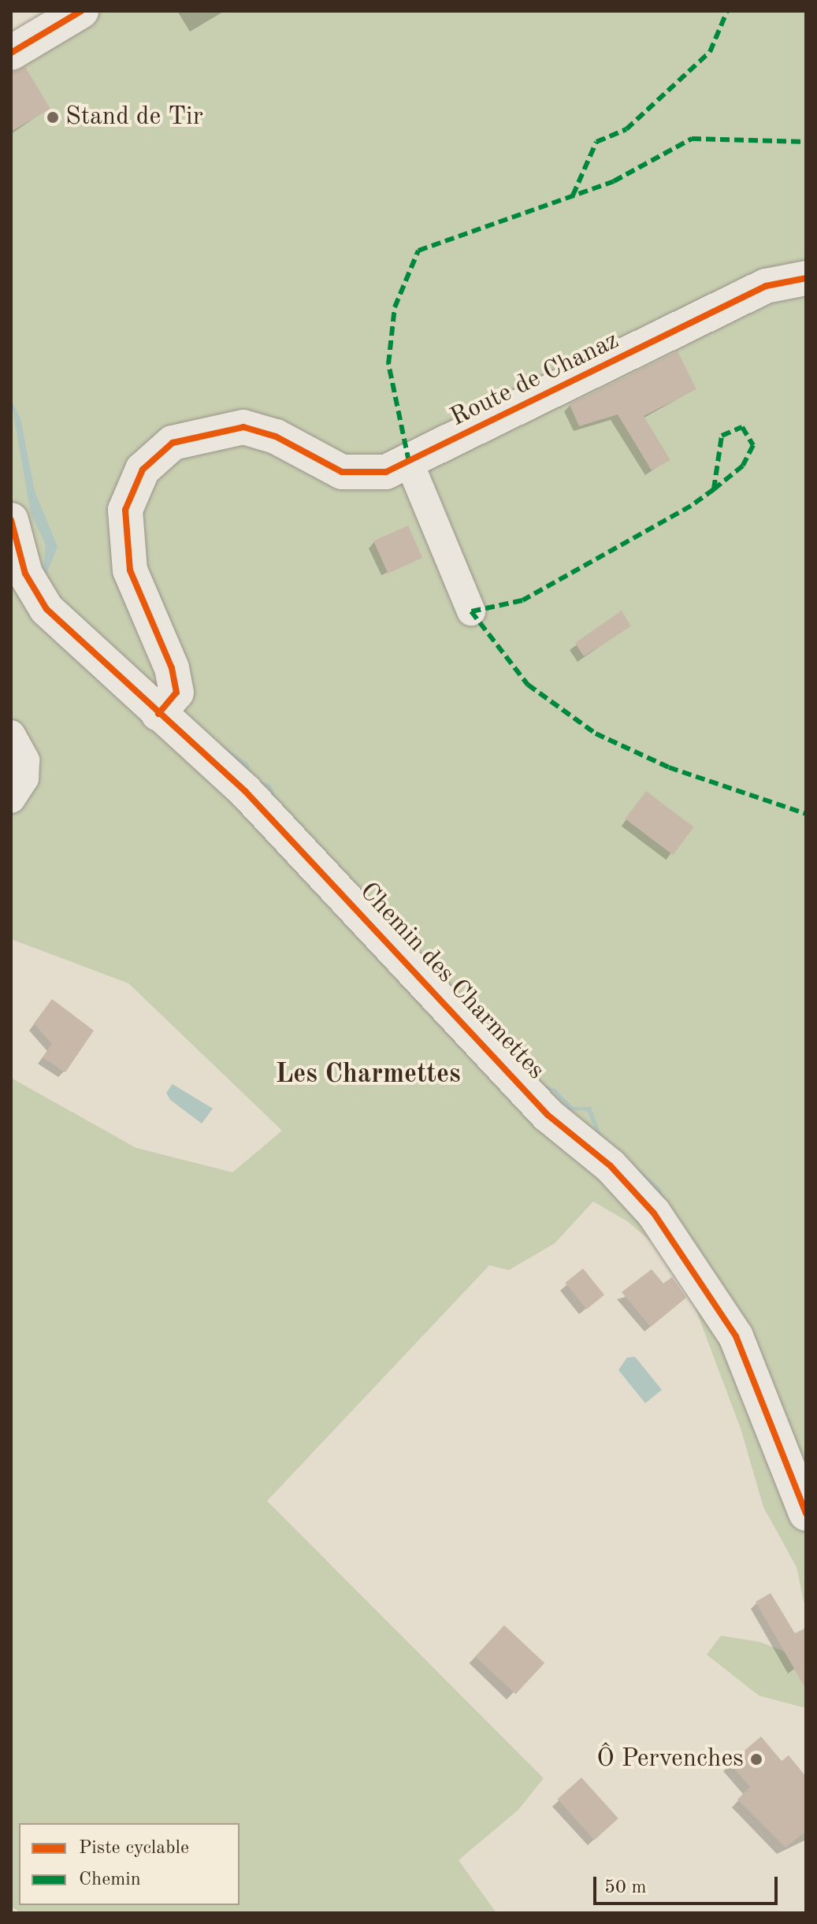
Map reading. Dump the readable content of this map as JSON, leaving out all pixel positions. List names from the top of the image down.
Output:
{
  "streets": {
    "street": ["Route de Chanaz", "Chemin des Charmettes"]
  },
  "crossings": [
    ["Route de Chanaz", "Chemin des Charmettes"]
  ],
  "districts": ["Les Charmettes"],
  "places": ["Stand de Tir", "Ô Pervenches"],
  "legend": ["Piste cyclable", "Chemin"],
  "scale_bar": "50 m"
}
